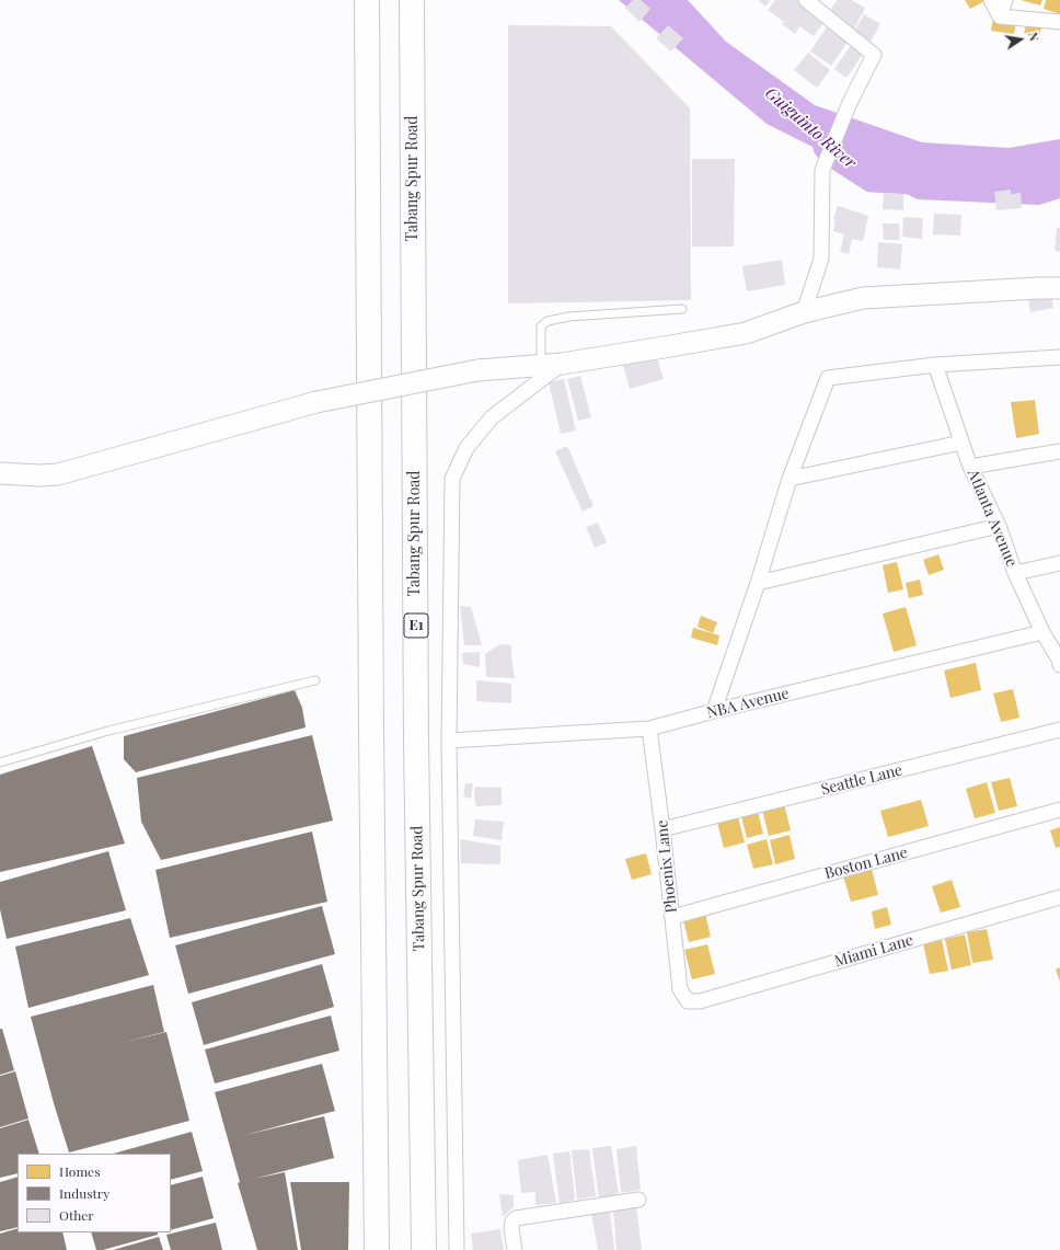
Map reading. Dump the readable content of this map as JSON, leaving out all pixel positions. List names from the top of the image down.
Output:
{
  "streets": {
    "highway": ["Tabang Spur Road", "E1"],
    "street": [
      "Atlanta Avenue",
      "NBA Avenue",
      "Seattle Lane",
      "Boston Lane",
      "Phoenix Lane",
      "Miami Lane"
    ]
  },
  "crossings": [
    ["Atlanta Avenue", "NBA Avenue"],
    ["NBA Avenue", "Phoenix Lane"],
    ["Seattle Lane", "Phoenix Lane"],
    ["Boston Lane", "Phoenix Lane"],
    ["Phoenix Lane", "Miami Lane"]
  ],
  "water": ["Guiguinto River"],
  "legend": ["Homes", "Industry", "Other"],
  "north": "right"
}
